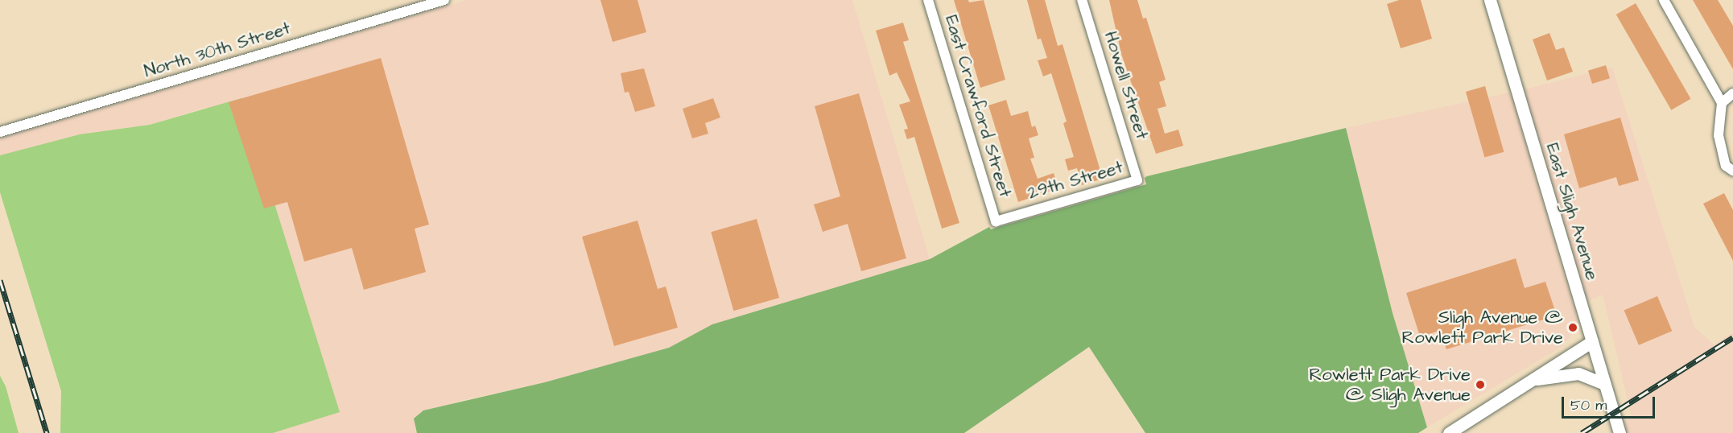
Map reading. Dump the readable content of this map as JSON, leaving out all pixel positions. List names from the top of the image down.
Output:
{
  "streets": {
    "street": [
      "North 30th Street",
      "Howell Street",
      "East Crawford Street",
      "29th Street",
      "East Sligh Avenue"
    ]
  },
  "crossings": [
    ["Howell Street", "29th Street"],
    ["East Crawford Street", "29th Street"]
  ],
  "places": ["Sligh Avenue @ Rowlett Park Drive", "Rowlett Park Drive @ Sligh Avenue"],
  "scale_bar": "50 m"
}
